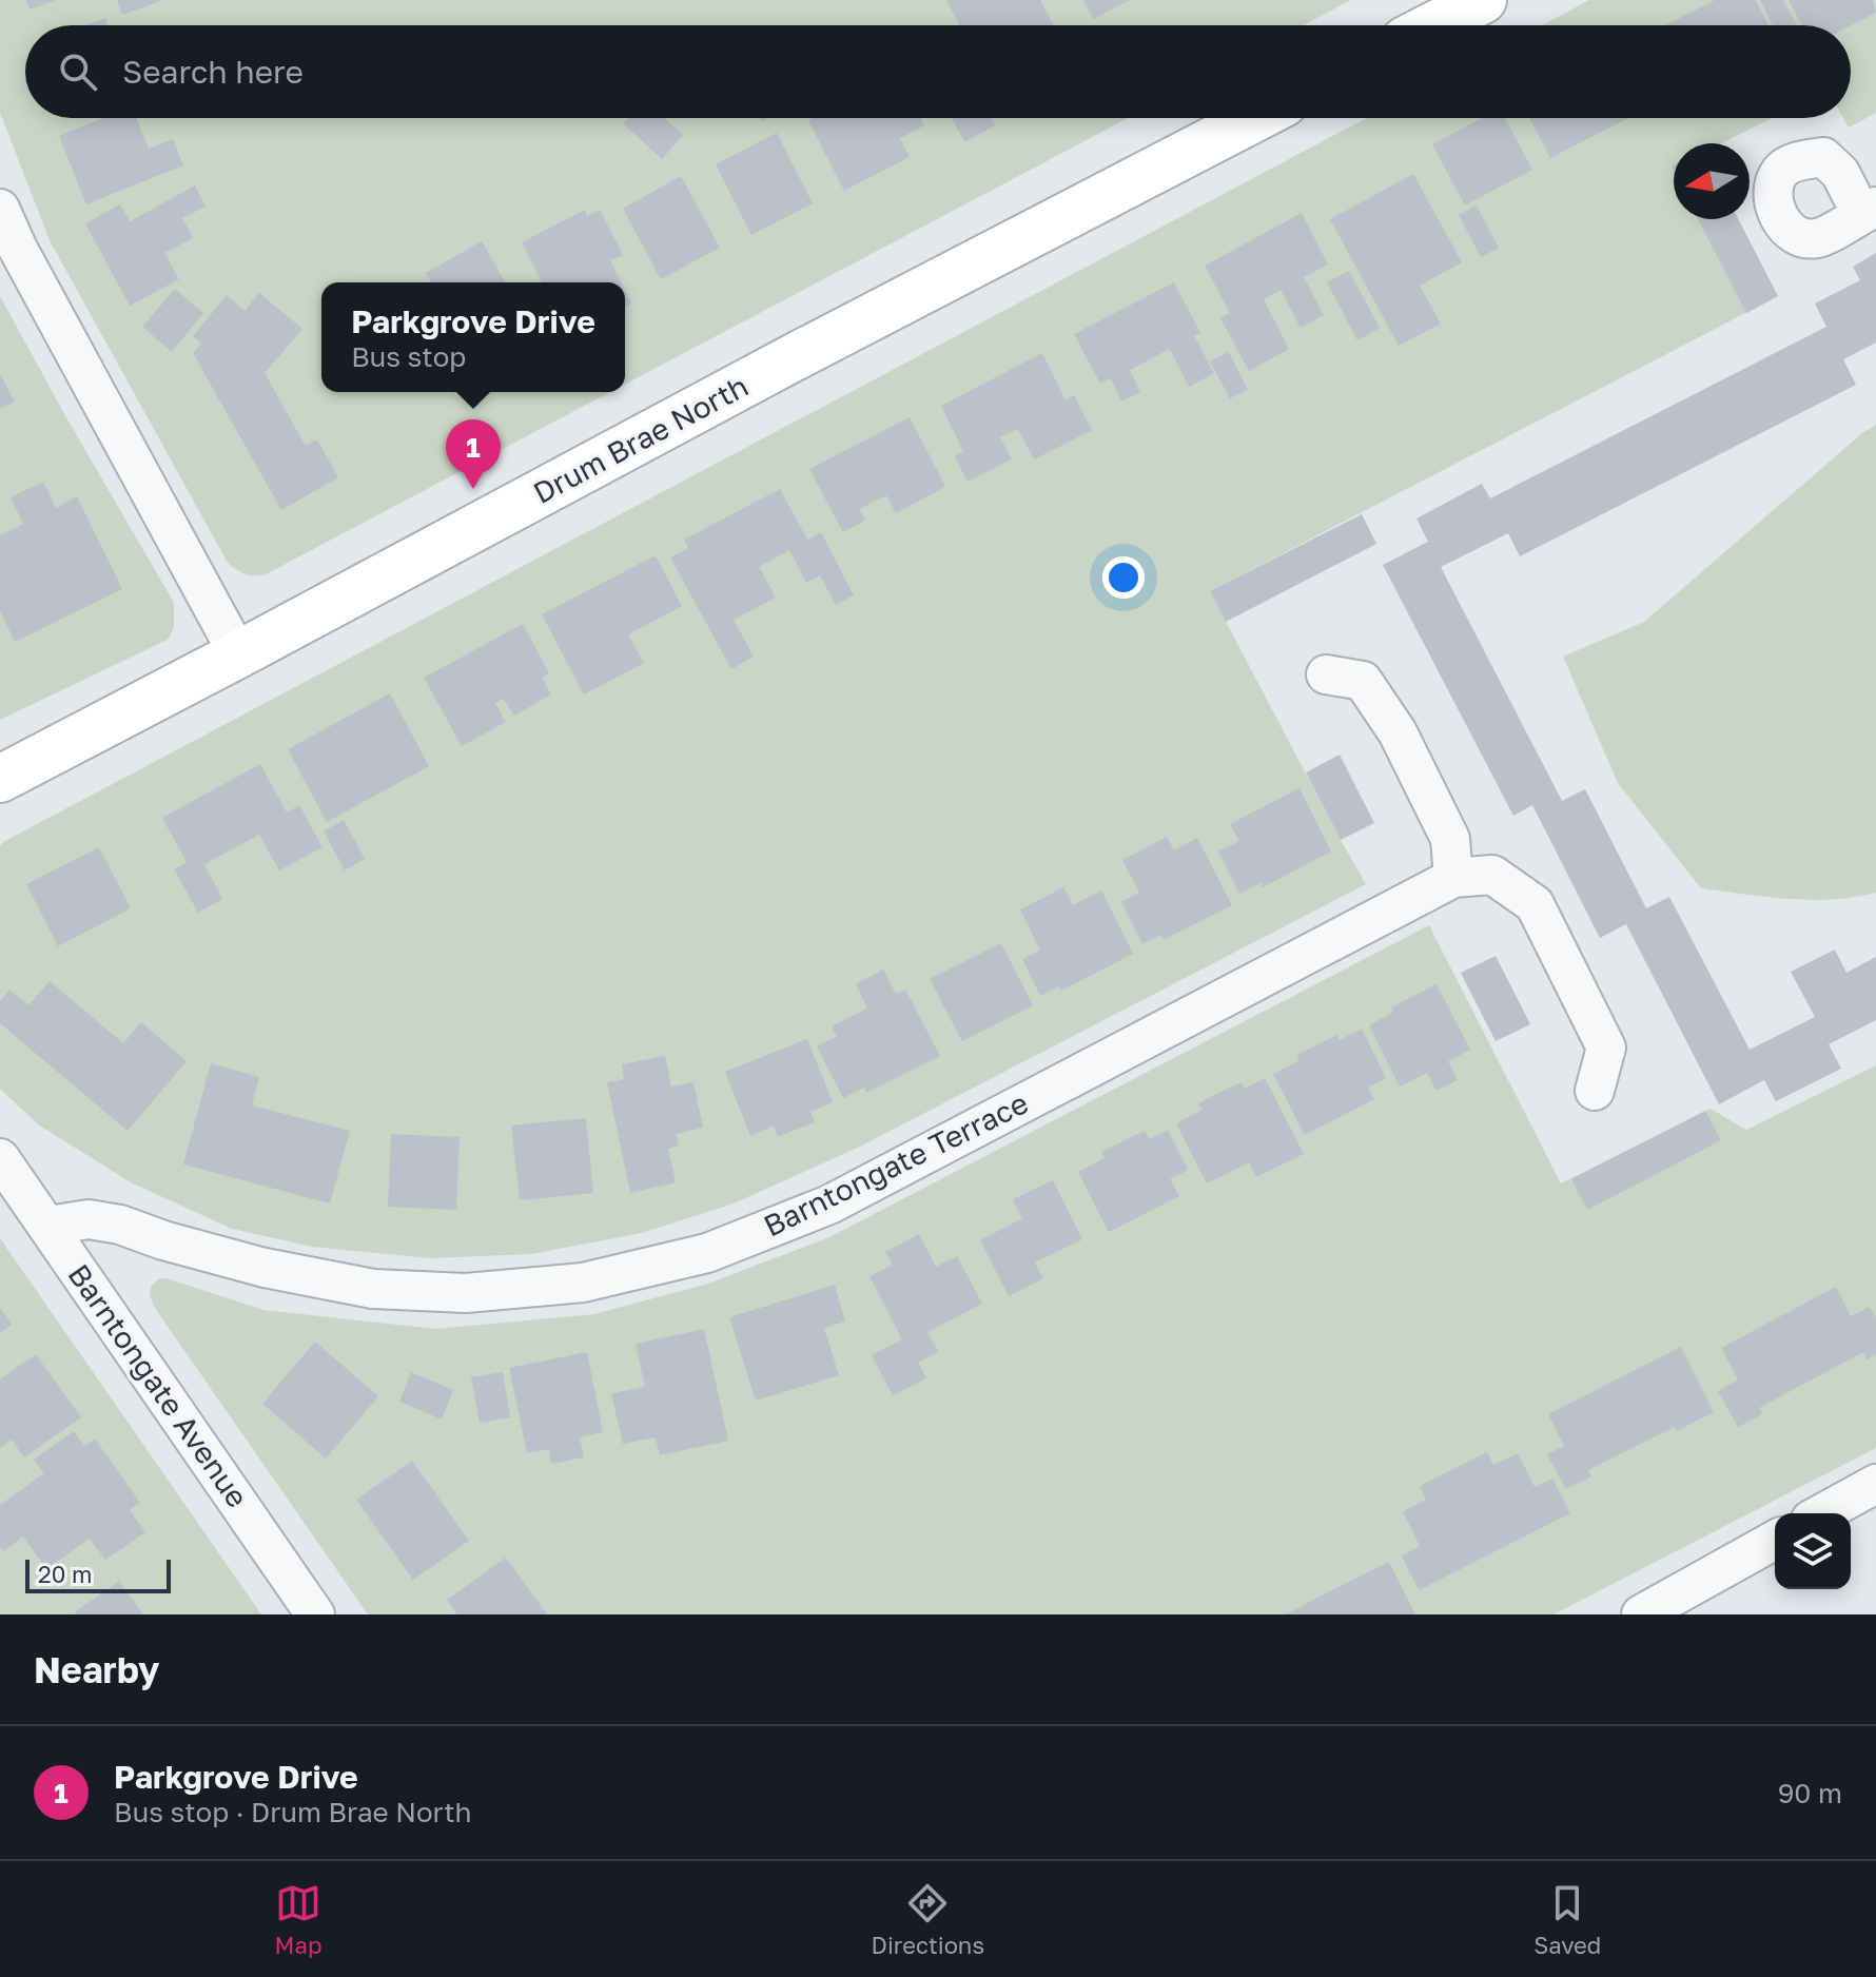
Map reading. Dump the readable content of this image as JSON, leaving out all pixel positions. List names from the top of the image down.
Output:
{
  "streets": {
    "main road": ["Drum Brae North"],
    "street": ["Barntongate Terrace", "Barntongate Avenue"]
  },
  "crossings": [
    ["Barntongate Terrace", "Barntongate Avenue"]
  ],
  "scale_bar": "20 m",
  "north": "left",
  "page": {
    "search": "Search here",
    "popup": ["Parkgrove Drive", "Bus stop"],
    "pins": "1",
    "scale": "20 m",
    "heading": "Nearby",
    "list": [
      {
        "mark": "1",
        "name": "Parkgrove Drive",
        "note": "Bus stop · Drum Brae North",
        "value": "90 m"
      }
    ],
    "nav": ["Map", "Directions", "Saved"]
  }
}
